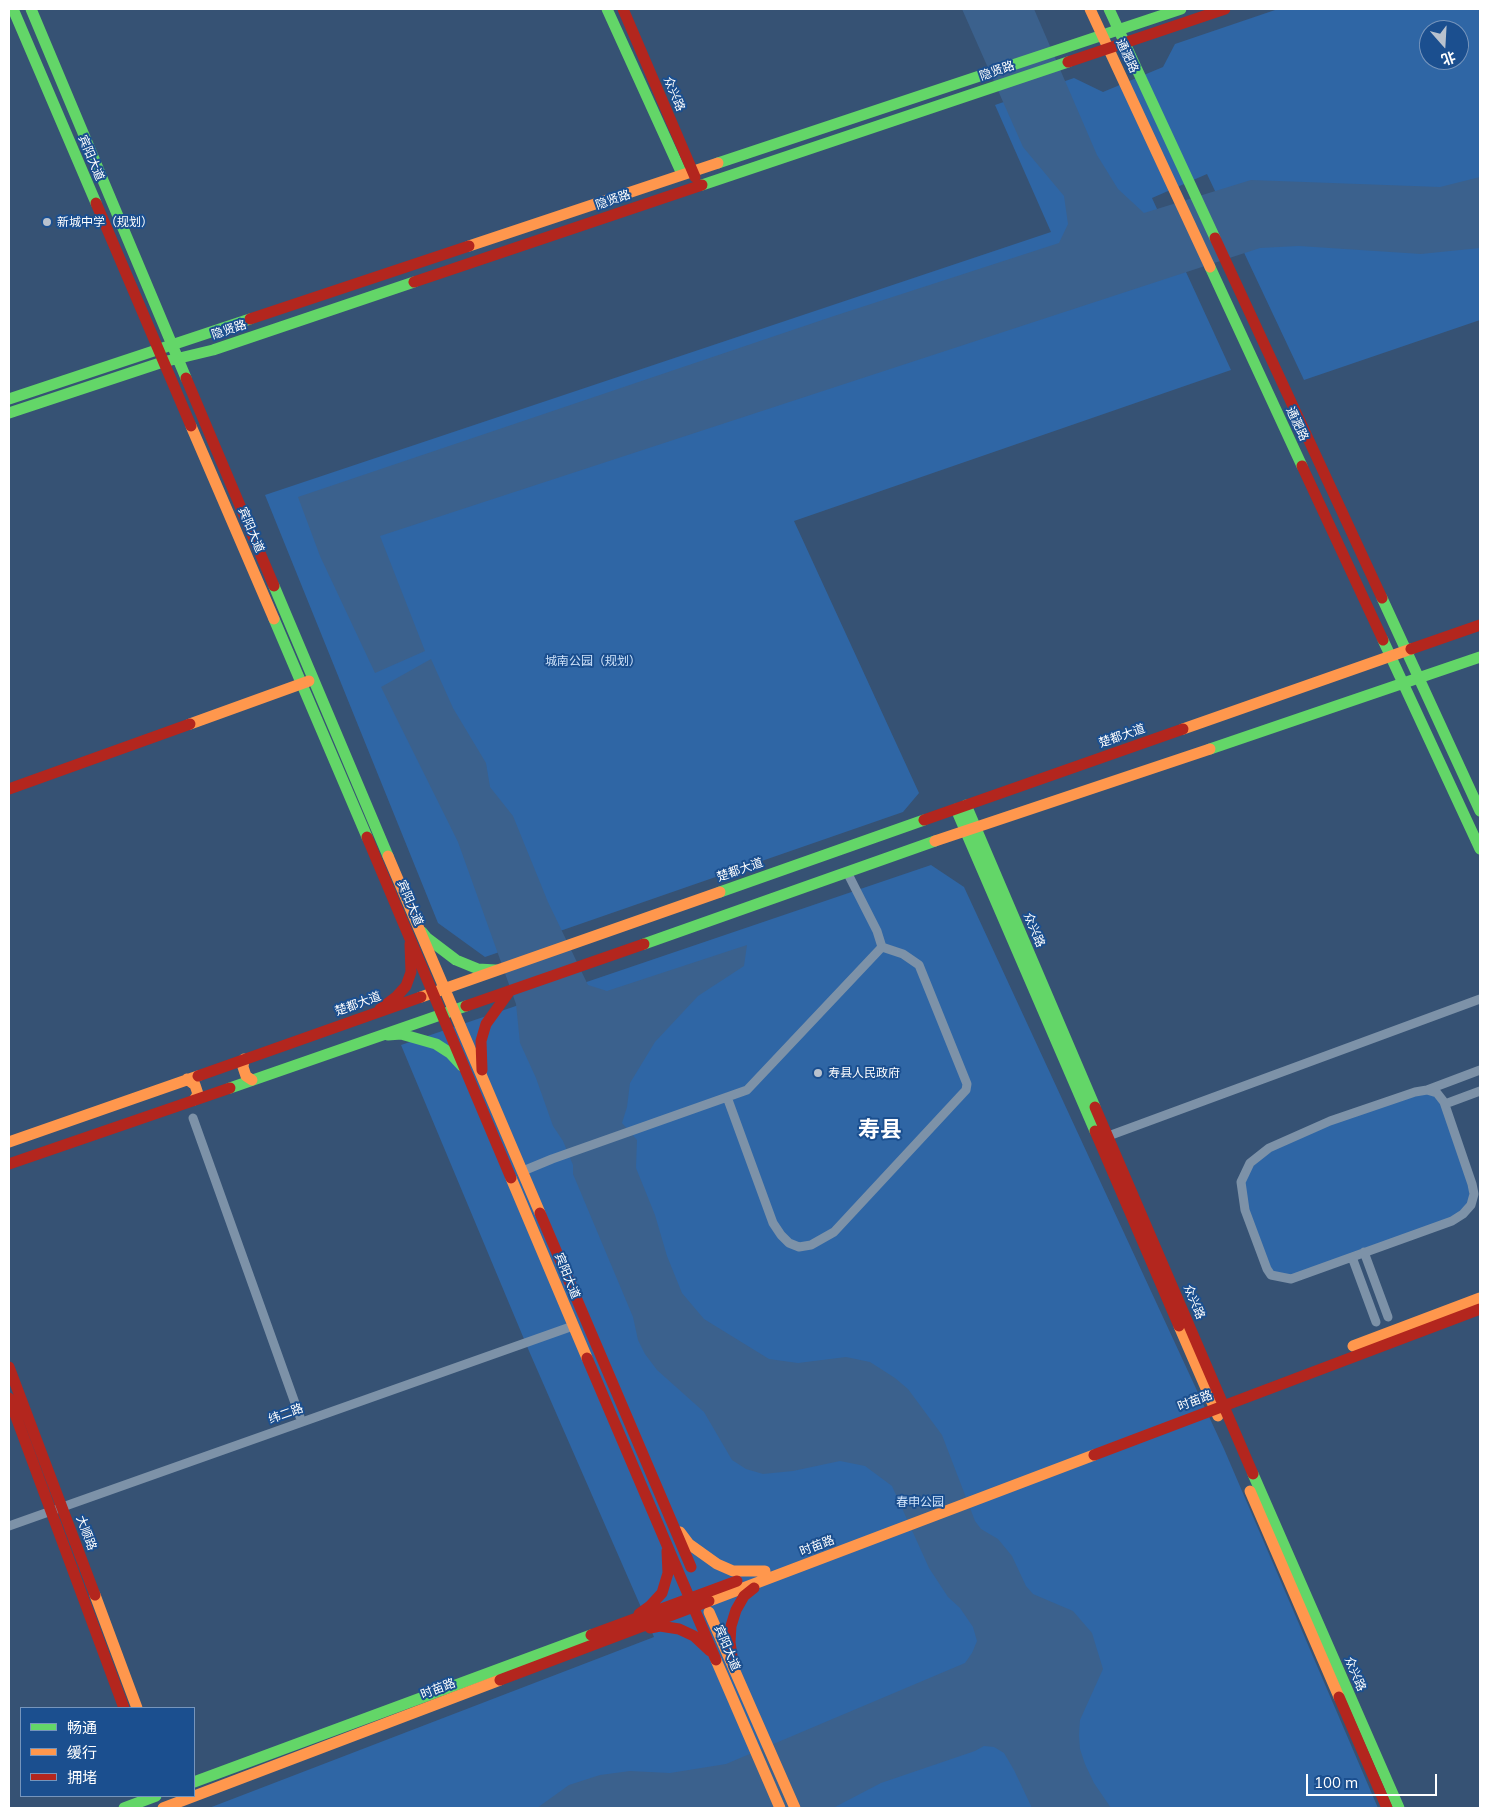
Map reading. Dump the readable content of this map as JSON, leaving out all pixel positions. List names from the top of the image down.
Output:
{
  "streets": {
    "main road": [
      "通淝路",
      "隐贤路",
      "众兴路",
      "宾阳大道",
      "楚都大道",
      "时苗路",
      "大顺路"
    ],
    "street": ["纬二路"]
  },
  "crossings": [
    ["通淝路", "隐贤路"],
    ["通淝路", "楚都大道"],
    ["隐贤路", "众兴路"],
    ["隐贤路", "宾阳大道"],
    ["众兴路", "楚都大道"],
    ["众兴路", "时苗路"],
    ["宾阳大道", "楚都大道"],
    ["宾阳大道", "时苗路"],
    ["宾阳大道", "纬二路"],
    ["纬二路", "大顺路"]
  ],
  "districts": ["寿县"],
  "parks": ["城南公园（规划）", "春申公园"],
  "places": ["新城中学（规划）", "寿县人民政府"],
  "legend": ["畅通", "缓行", "拥堵"],
  "scale_bar": "100 m",
  "north": "bottom"
}
